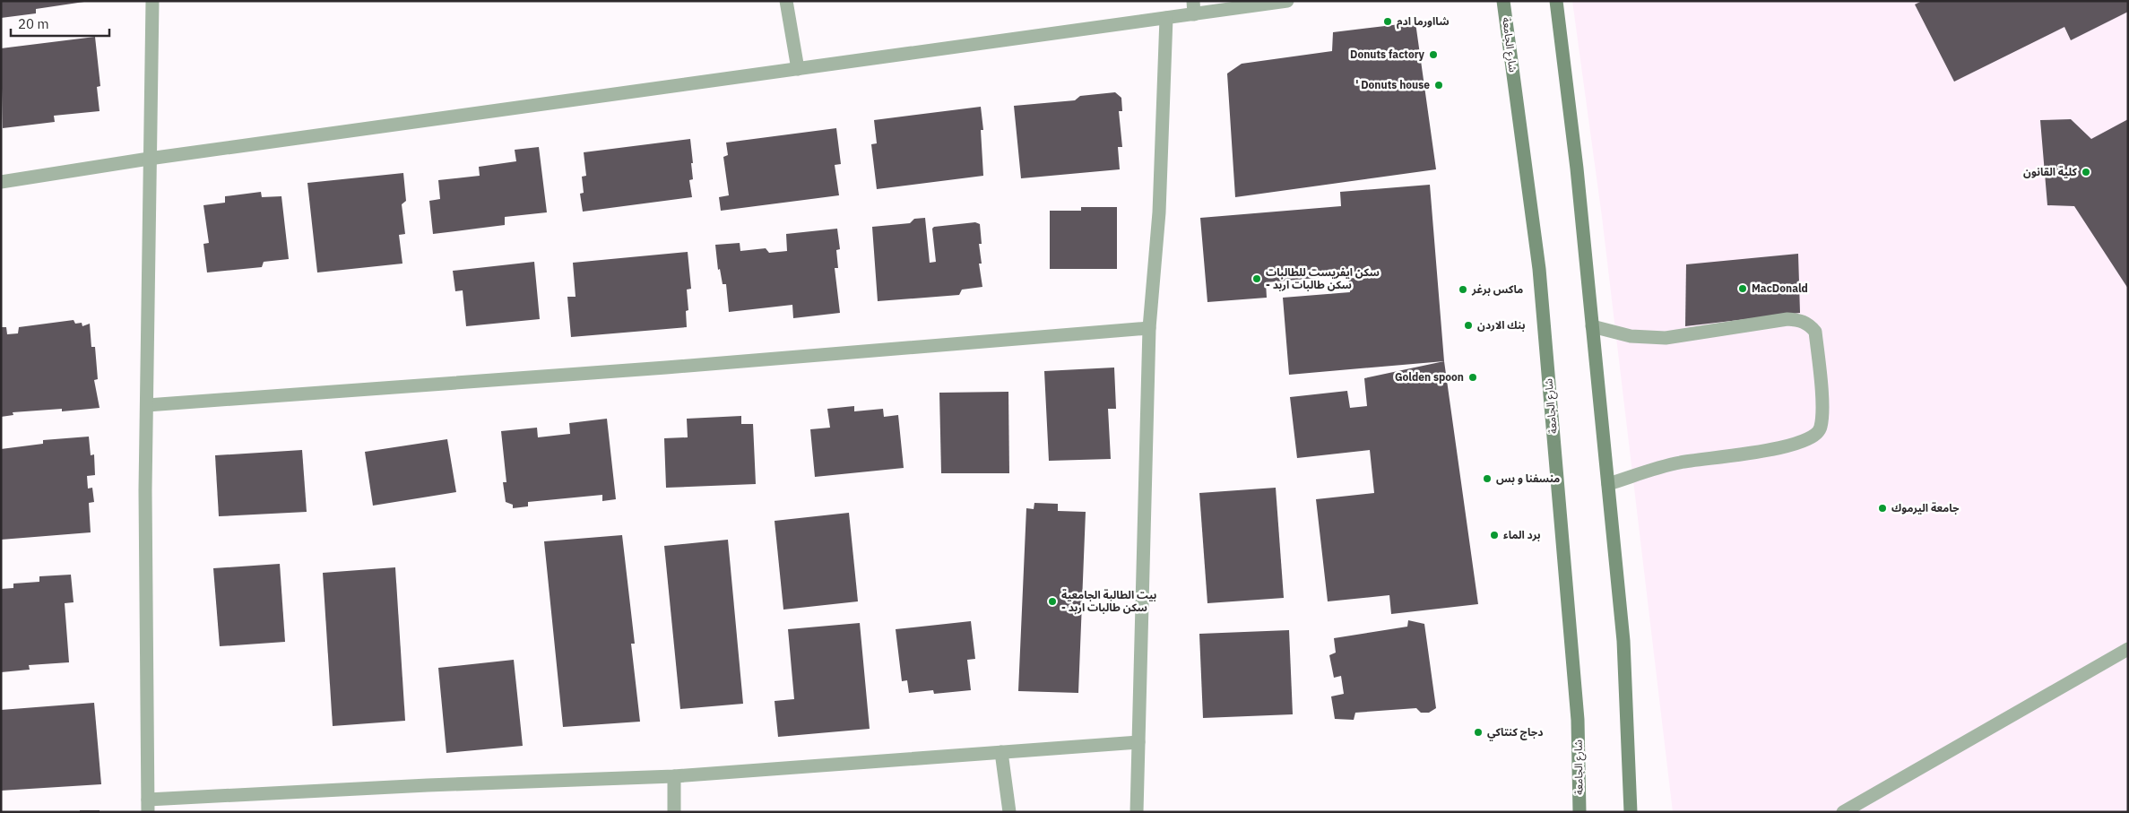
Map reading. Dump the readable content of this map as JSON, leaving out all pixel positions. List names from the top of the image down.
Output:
{
  "streets": {
    "main road": ["شارع الجامعة"]
  },
  "places": [
    "شااورما ادم",
    "Donuts factory",
    "' Donuts house",
    "كلية القانون",
    "سكن ايفريست للطالبات - سكن طالبات اربد",
    "MacDonald",
    "ماكس برغر",
    "بنك الاردن",
    "Golden spoon",
    "منسفنا و بس",
    "جامعة اليرموك",
    "برد الماء",
    "بيت الطالبة الجامعية - سكن طالبات اربد",
    "دجاج كنتاكي"
  ],
  "scale_bar": "20 m"
}
